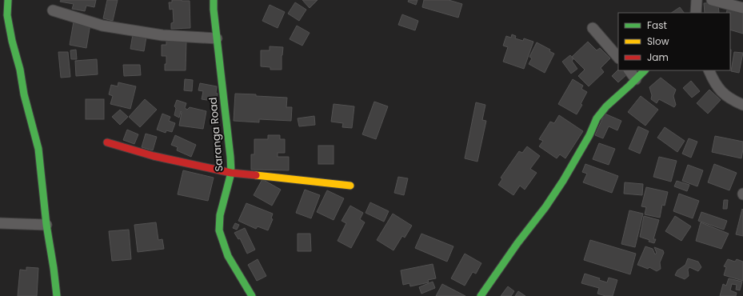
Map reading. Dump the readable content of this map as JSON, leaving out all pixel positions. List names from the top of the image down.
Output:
{
  "streets": {
    "street": ["Saranga Road"]
  },
  "legend": ["Fast", "Slow", "Jam"]
}
